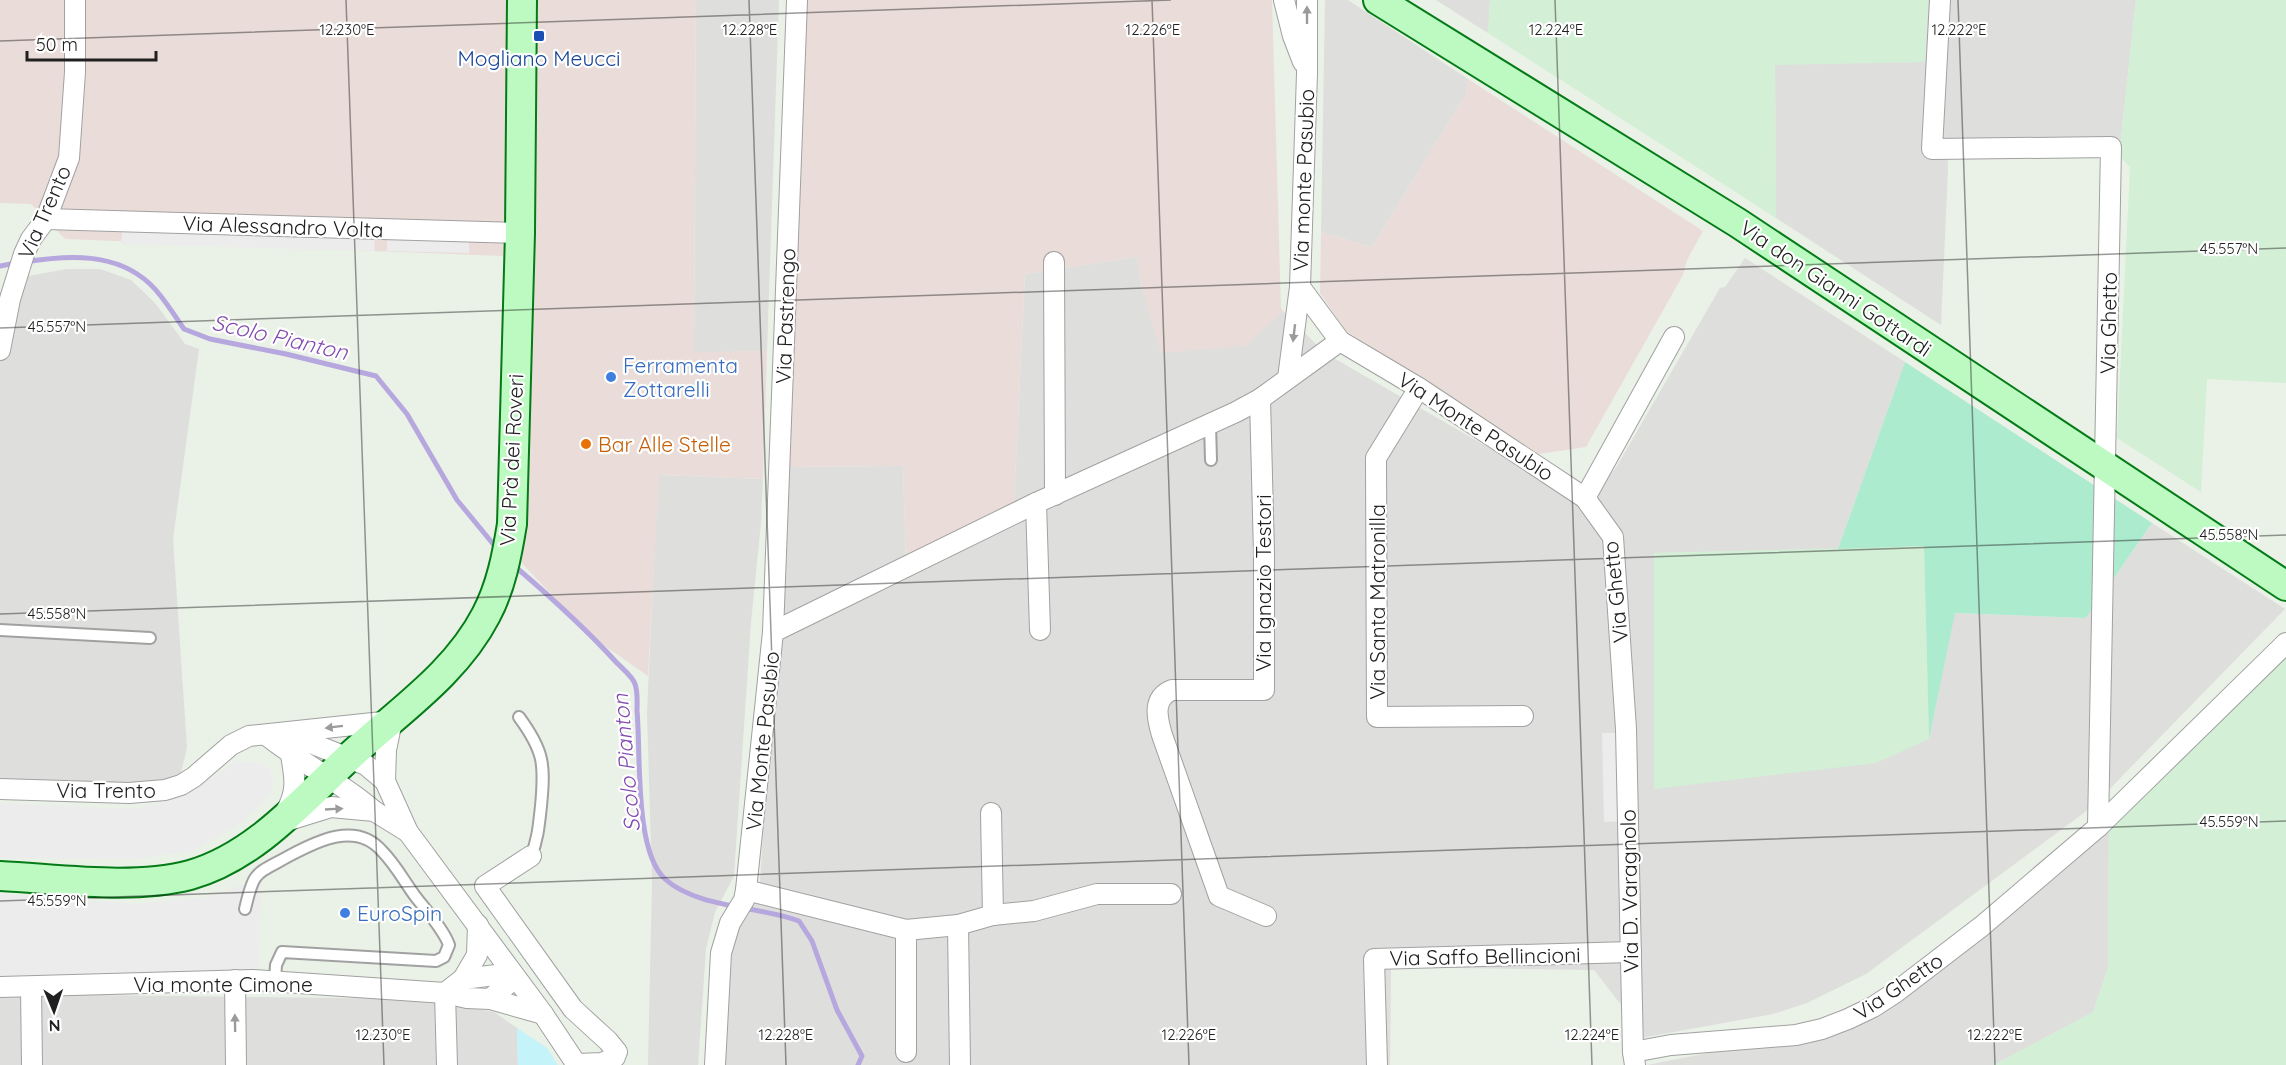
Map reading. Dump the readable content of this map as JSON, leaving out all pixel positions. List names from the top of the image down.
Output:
{
  "streets": {
    "main road": ["Via don Gianni Gottardi", "Via Prà dei Roveri"],
    "street": [
      "Via monte Pasubio",
      "Via Trento",
      "Via Alessandro Volta",
      "Via Pastrengo",
      "Via Ghetto",
      "Via Monte Pasubio",
      "Via Ignazio Testori",
      "Via Santa Matronilla",
      "Via D. Varagnolo",
      "Via Saffo Bellincioni",
      "Via monte Cimone"
    ]
  },
  "crossings": [
    ["Via monte Pasubio", "Via Monte Pasubio"],
    ["Via Trento", "Via Alessandro Volta"],
    ["Via Trento", "Via Prà dei Roveri"],
    ["Via Alessandro Volta", "Via Prà dei Roveri"],
    ["Via don Gianni Gottardi", "Via Ghetto"],
    ["Via Pastrengo", "Via Monte Pasubio"],
    ["Via Ghetto", "Via Monte Pasubio"],
    ["Via Ghetto", "Via D. Varagnolo"],
    ["Via Monte Pasubio", "Via Ignazio Testori"],
    ["Via Monte Pasubio", "Via Santa Matronilla"],
    ["Via D. Varagnolo", "Via Saffo Bellincioni"]
  ],
  "water": ["Scolo Pianton"],
  "places": {
    "transit": ["Mogliano Meucci"],
    "other": ["Ferramenta Zottarelli", "Bar Alle Stelle", "EuroSpin"]
  },
  "scale_bar": "50 m",
  "north": "bottom",
  "coordinates": [
    "12.230°E",
    "12.228°E",
    "12.226°E",
    "12.224°E",
    "12.222°E",
    "45.557°N",
    "45.558°N",
    "45.559°N"
  ]
}
